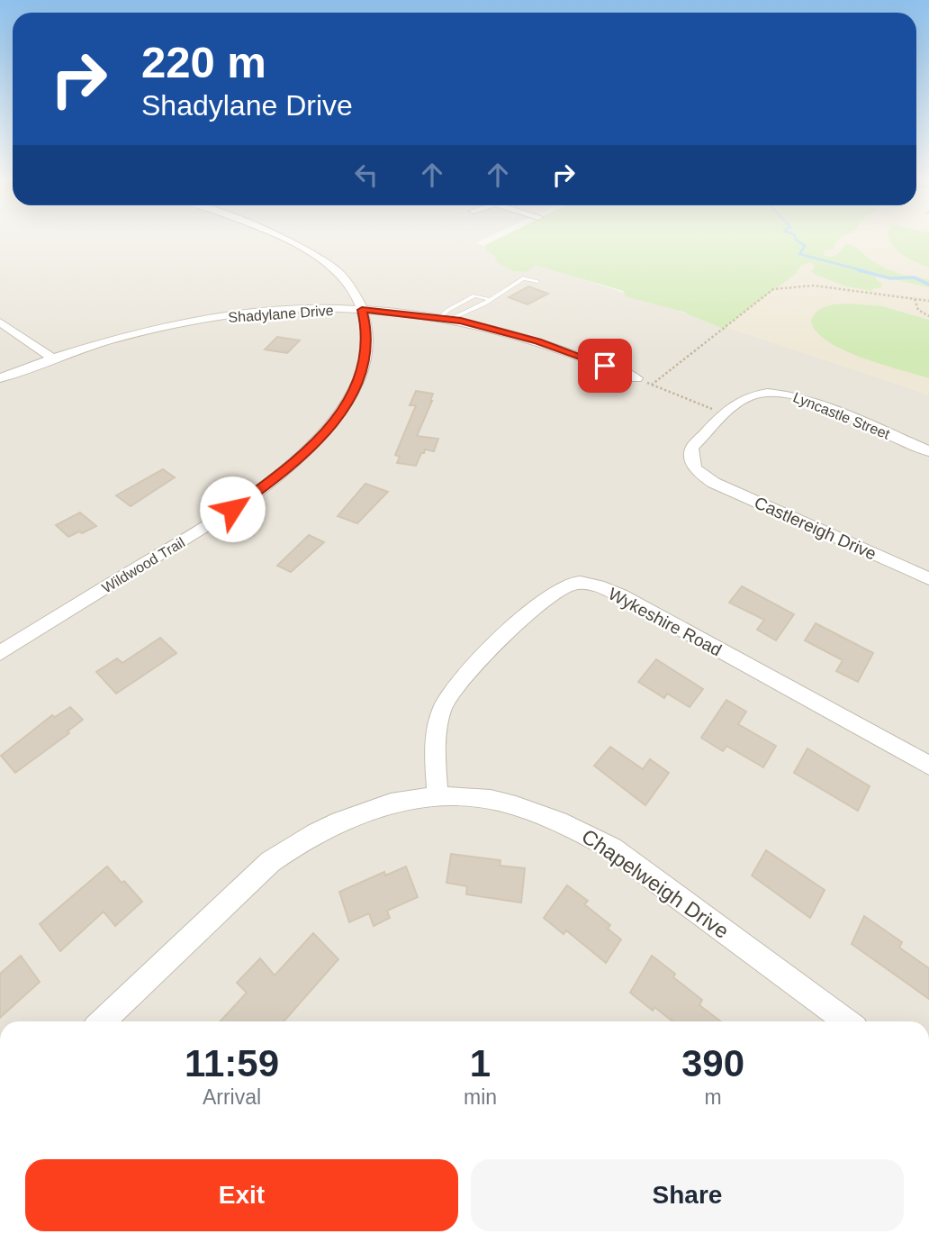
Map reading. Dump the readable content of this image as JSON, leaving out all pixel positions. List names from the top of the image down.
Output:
{
  "streets": {
    "street": [
      "Shadylane Drive",
      "Lyncastle Street",
      "Castlereigh Drive",
      "Wildwood Trail",
      "Wykeshire Road",
      "Chapelweigh Drive"
    ]
  },
  "crossings": [
    ["Shadylane Drive", "Wildwood Trail"],
    ["Lyncastle Street", "Castlereigh Drive"],
    ["Wykeshire Road", "Chapelweigh Drive"]
  ],
  "page": {
    "turn": ["220 m", "Shadylane Drive"],
    "eta": [
      "11:59",
      "Arrival",
      "1",
      "min",
      "390",
      "m"
    ],
    "buttons": ["Exit", "Share"]
  }
}
